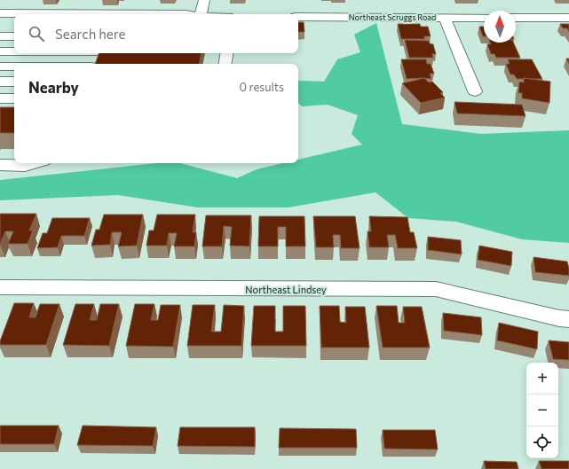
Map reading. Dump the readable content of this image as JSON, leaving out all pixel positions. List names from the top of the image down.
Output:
{
  "streets": {
    "street": ["Northeast Scruggs Road", "Northeast Lindsey"]
  },
  "north": "top",
  "page": {
    "search": "Search here",
    "heading": ["Nearby", "0 results"],
    "map_buttons": ["+", "−"]
  }
}
